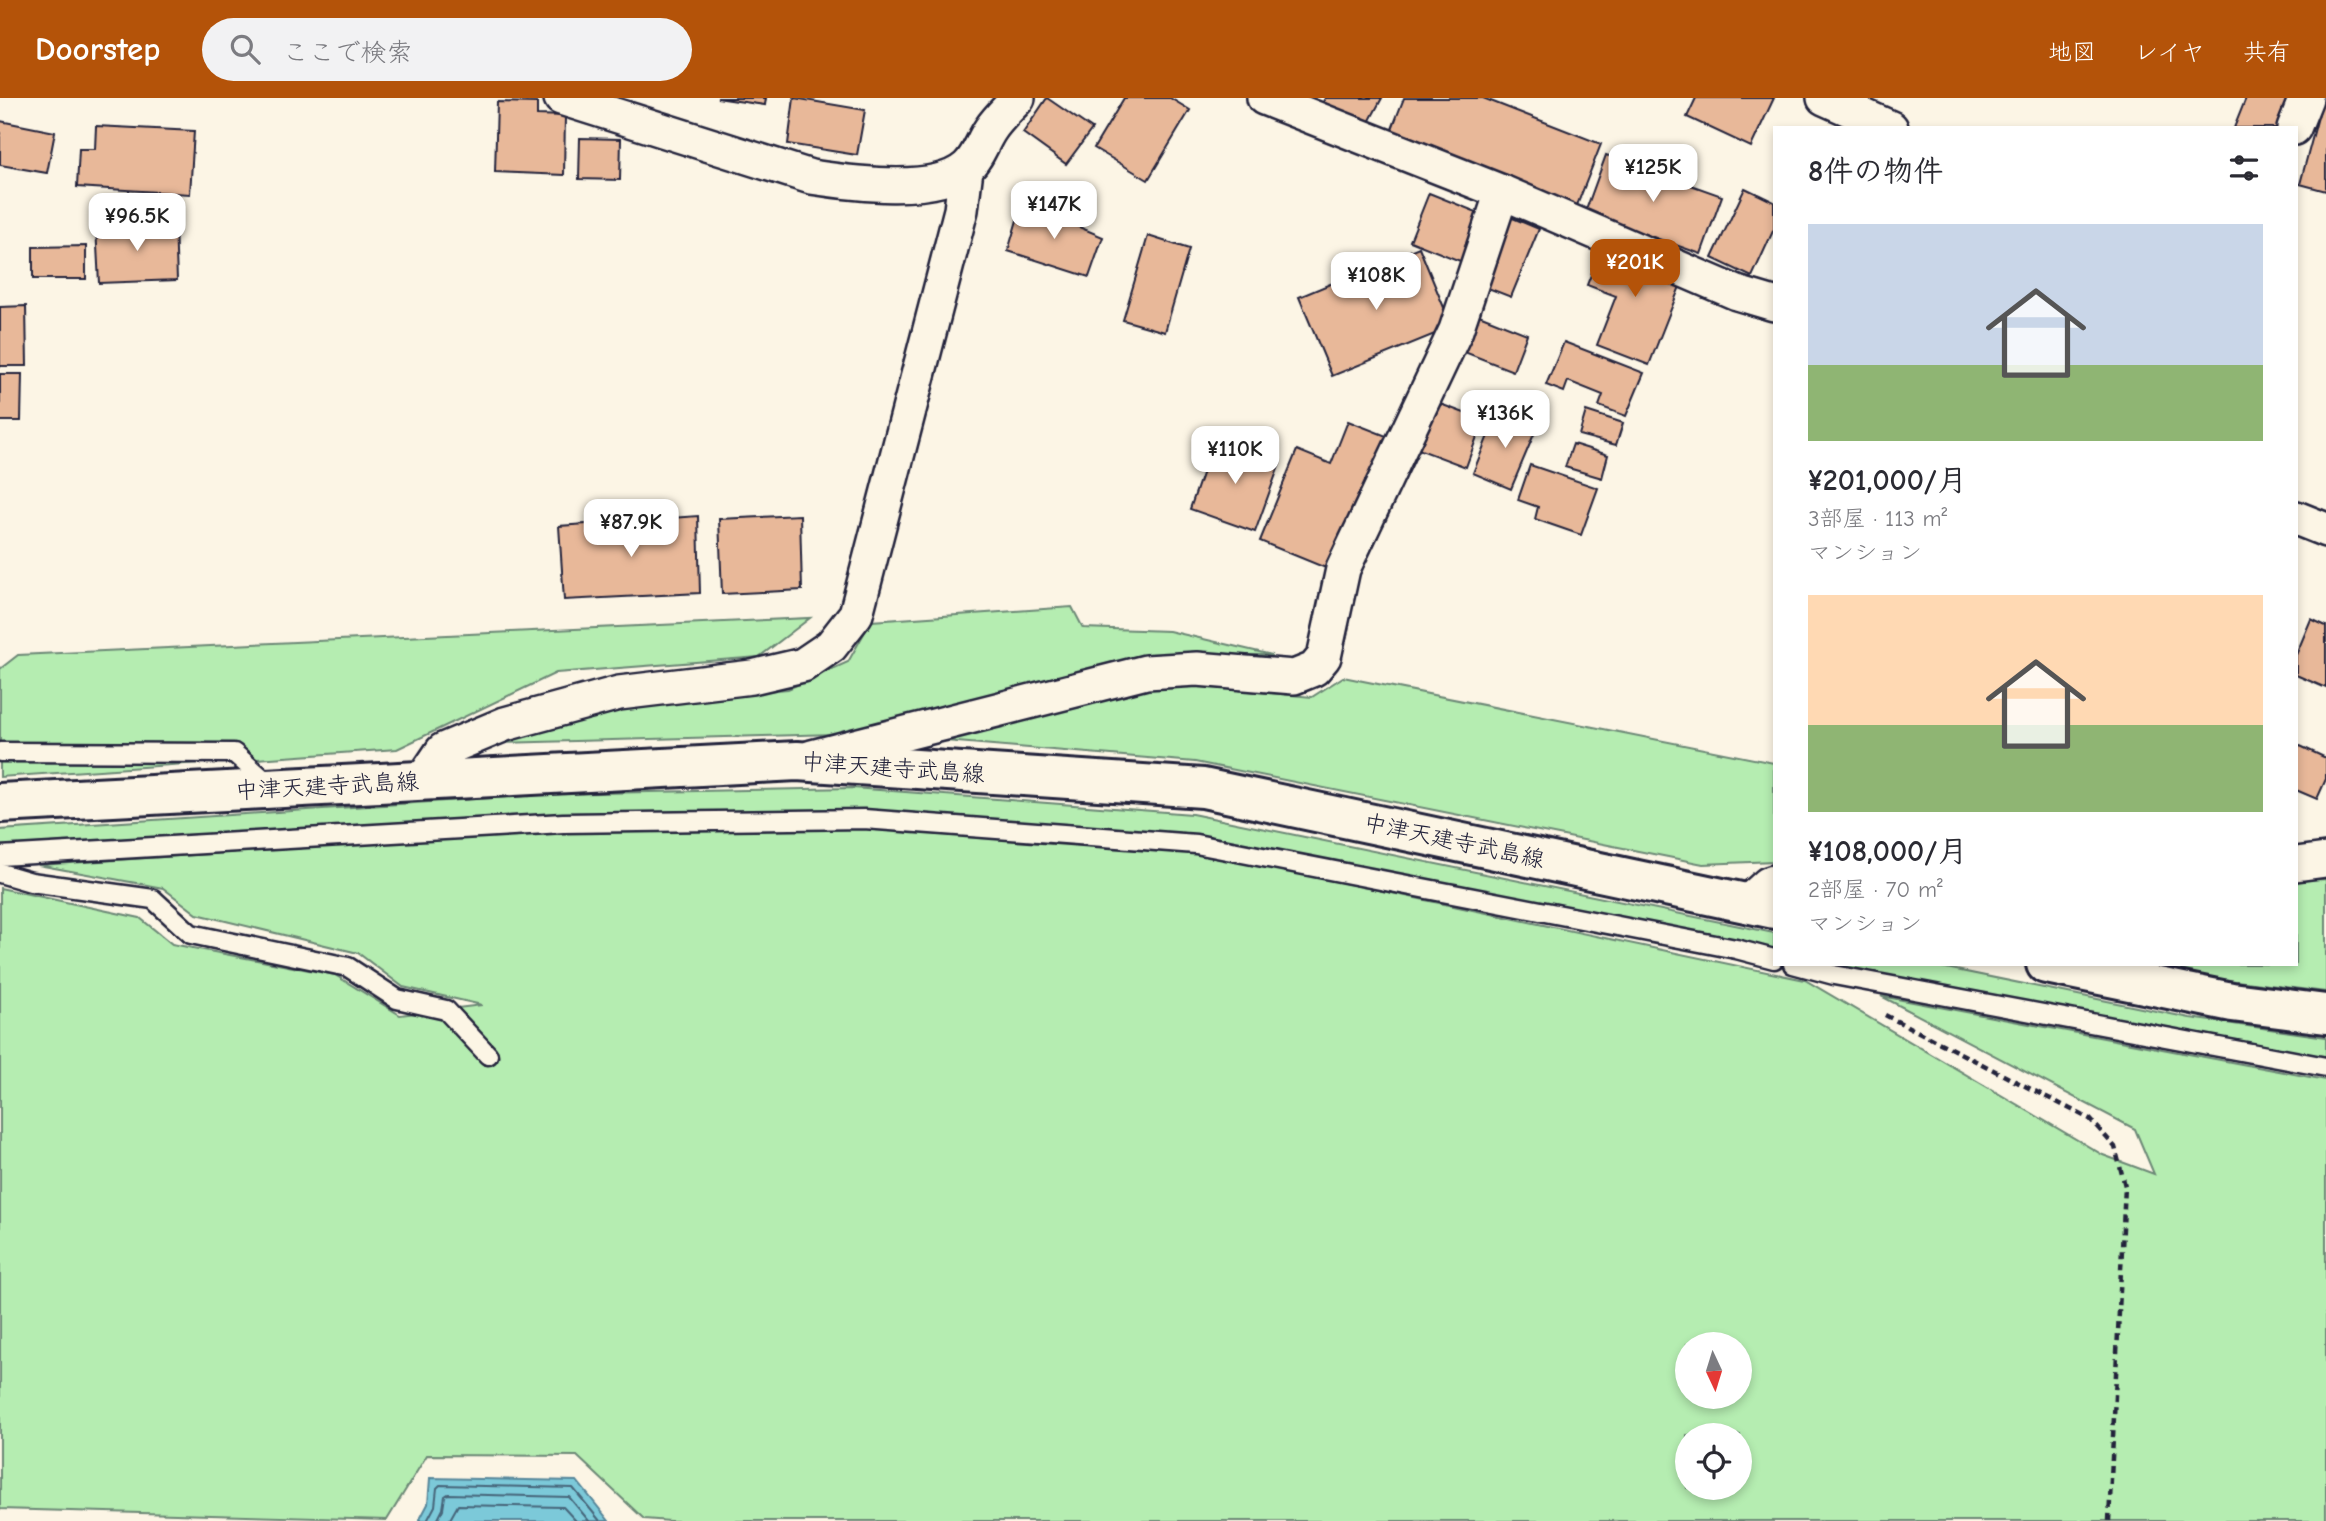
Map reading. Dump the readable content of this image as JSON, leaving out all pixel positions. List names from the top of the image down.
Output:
{
  "streets": {
    "main road": ["中津天建寺武島線"]
  },
  "north": "bottom",
  "page": {
    "header": "Doorstep",
    "search": "ここで検索",
    "nav": ["地図", "レイヤ", "共有"],
    "heading": "8件の物件",
    "price": [
      "¥125K",
      "¥147K",
      "¥96.5K",
      "¥201K",
      "¥108K",
      "¥136K",
      "¥110K",
      "¥87.9K"
    ],
    "list": [
      {
        "name": "¥201,000/月",
        "note": "3部屋 · 113 m² · マンション"
      },
      {
        "name": "¥108,000/月",
        "note": "2部屋 · 70 m² · マンション"
      }
    ]
  }
}
